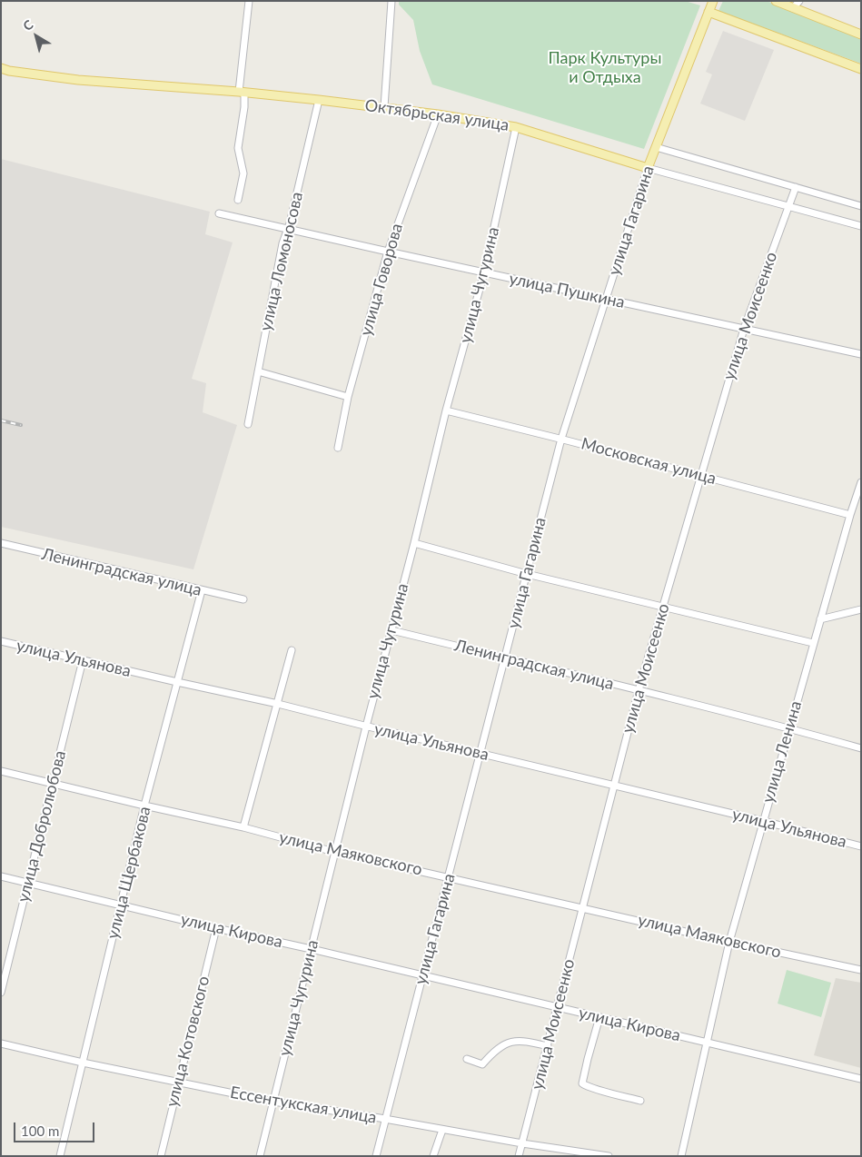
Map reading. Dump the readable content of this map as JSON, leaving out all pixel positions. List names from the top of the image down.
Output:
{
  "streets": {
    "main road": ["Октябрьская улица", "улица Гагарина"],
    "street": [
      "улица Ломоносова",
      "улица Говорова",
      "улица Чугурина",
      "улица Пушкина",
      "улица Моисеенко",
      "Московская улица",
      "Ленинградская улица",
      "улица Ульянова",
      "улица Ленина",
      "улица Добролюбова",
      "улица Маяковского",
      "улица Щербакова",
      "улица Кирова",
      "улица Котовского",
      "Ессентукская улица"
    ]
  },
  "crossings": [
    ["Октябрьская улица", "улица Гагарина"],
    ["Октябрьская улица", "улица Ломоносова"],
    ["Октябрьская улица", "улица Говорова"],
    ["Октябрьская улица", "улица Чугурина"],
    ["Октябрьская улица", "улица Моисеенко"],
    ["улица Гагарина", "улица Пушкина"],
    ["улица Гагарина", "Московская улица"],
    ["улица Гагарина", "Ленинградская улица"],
    ["улица Гагарина", "улица Ульянова"],
    ["улица Гагарина", "улица Маяковского"],
    ["улица Гагарина", "улица Кирова"],
    ["улица Гагарина", "Ессентукская улица"],
    ["улица Ломоносова", "улица Пушкина"],
    ["улица Говорова", "улица Пушкина"],
    ["улица Чугурина", "улица Пушкина"],
    ["улица Чугурина", "Московская улица"],
    ["улица Чугурина", "Ленинградская улица"],
    ["улица Чугурина", "улица Ульянова"],
    ["улица Чугурина", "улица Маяковского"],
    ["улица Чугурина", "улица Кирова"],
    ["улица Чугурина", "Ессентукская улица"],
    ["улица Пушкина", "улица Моисеенко"],
    ["улица Моисеенко", "Московская улица"],
    ["улица Моисеенко", "Ленинградская улица"],
    ["улица Моисеенко", "улица Ульянова"],
    ["улица Моисеенко", "улица Маяковского"],
    ["улица Моисеенко", "улица Кирова"],
    ["улица Моисеенко", "Ессентукская улица"],
    ["Московская улица", "улица Ленина"],
    ["Ленинградская улица", "улица Ленина"],
    ["Ленинградская улица", "улица Щербакова"],
    ["улица Ульянова", "улица Ленина"],
    ["улица Ульянова", "улица Добролюбова"],
    ["улица Ульянова", "улица Щербакова"],
    ["улица Ленина", "улица Маяковского"],
    ["улица Ленина", "улица Кирова"],
    ["улица Добролюбова", "улица Маяковского"],
    ["улица Добролюбова", "улица Кирова"],
    ["улица Маяковского", "улица Щербакова"],
    ["улица Щербакова", "улица Кирова"],
    ["улица Щербакова", "Ессентукская улица"],
    ["улица Кирова", "улица Котовского"],
    ["улица Котовского", "Ессентукская улица"]
  ],
  "parks": ["Парк Культуры и Отдыха"],
  "scale_bar": "100 m",
  "north": "top left"
}
